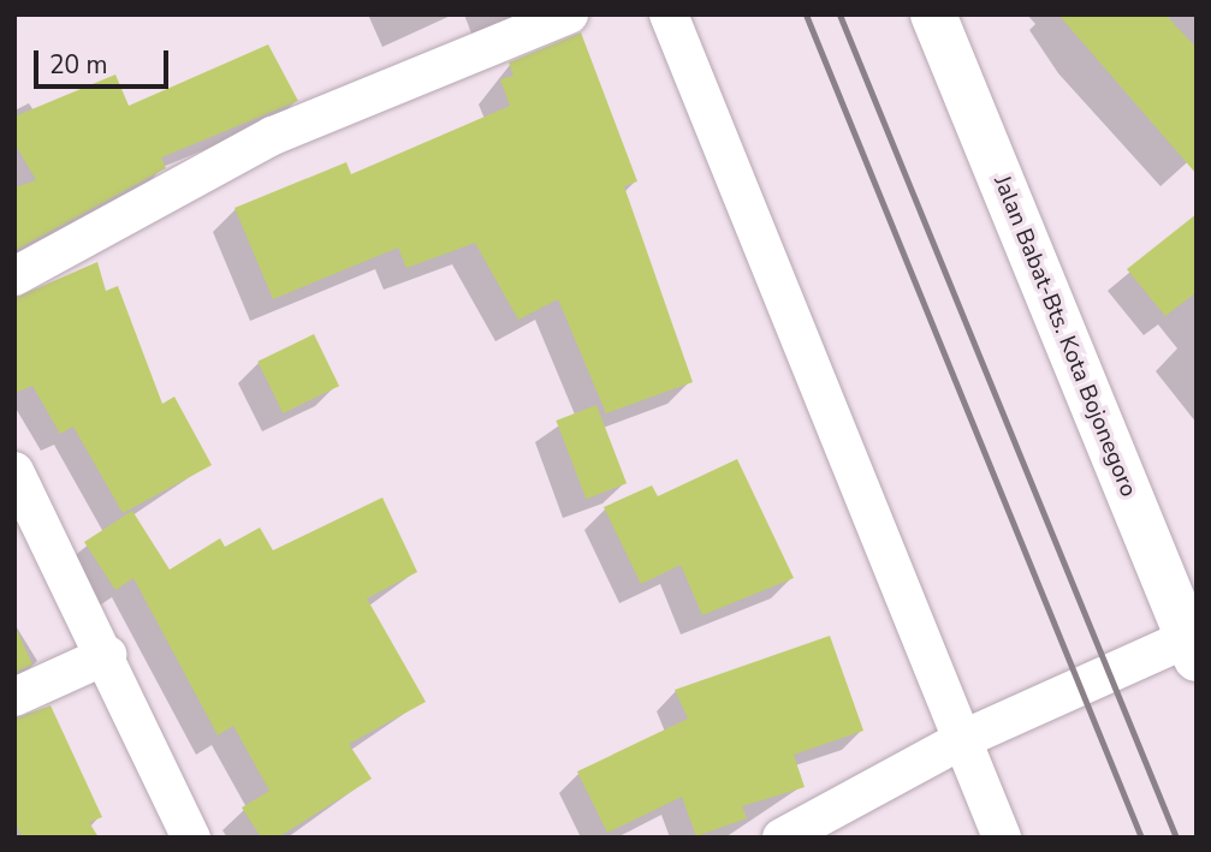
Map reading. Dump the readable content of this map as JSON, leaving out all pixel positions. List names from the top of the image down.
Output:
{
  "streets": {
    "highway": ["Jalan Babat-Bts. Kota Bojonegoro"]
  },
  "scale_bar": "20 m"
}
